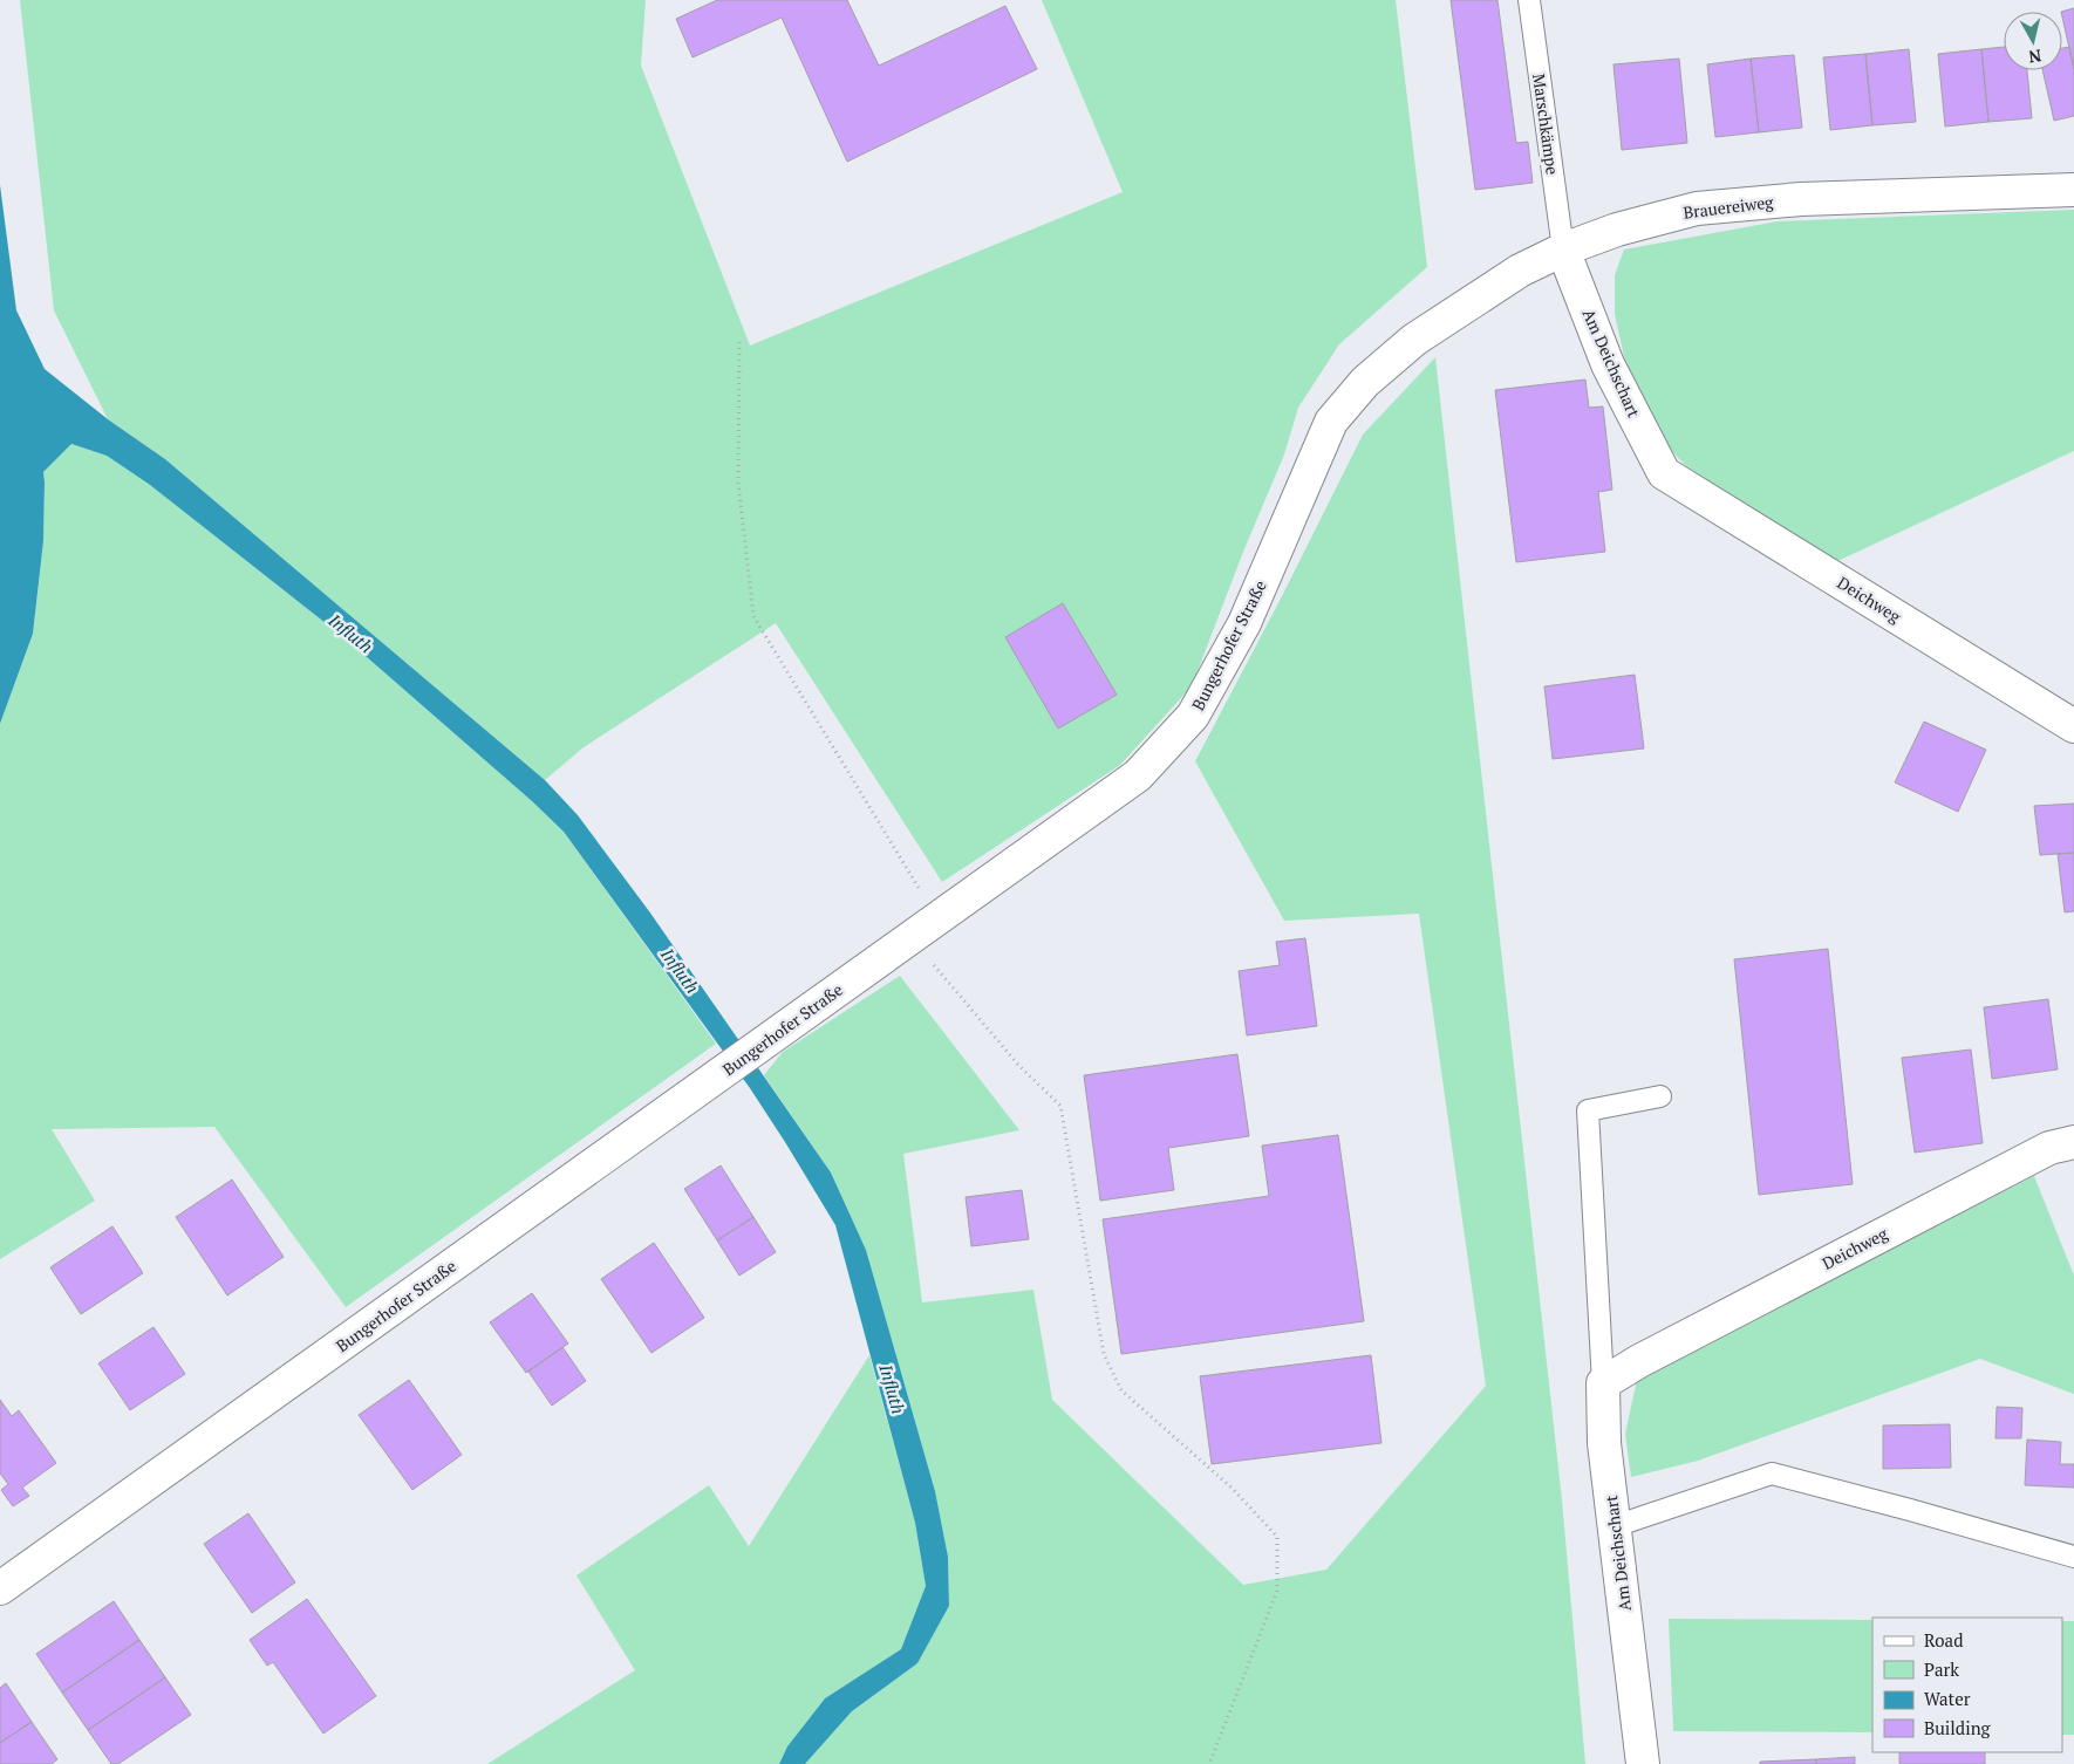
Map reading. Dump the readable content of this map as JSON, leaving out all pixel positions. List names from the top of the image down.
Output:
{
  "streets": {
    "street": [
      "Brauereiweg",
      "Am Deichschart",
      "Deichweg",
      "Bungerhofer Straße"
    ],
    "lane": ["Marschkämpe"]
  },
  "crossings": [
    ["Marschkämpe", "Brauereiweg"],
    ["Marschkämpe", "Am Deichschart"],
    ["Brauereiweg", "Am Deichschart"],
    ["Brauereiweg", "Bungerhofer Straße"],
    ["Am Deichschart", "Deichweg"]
  ],
  "water": ["Influth"],
  "legend": [
    "Road",
    "Park",
    "Water",
    "Building"
  ],
  "north": "bottom"
}
